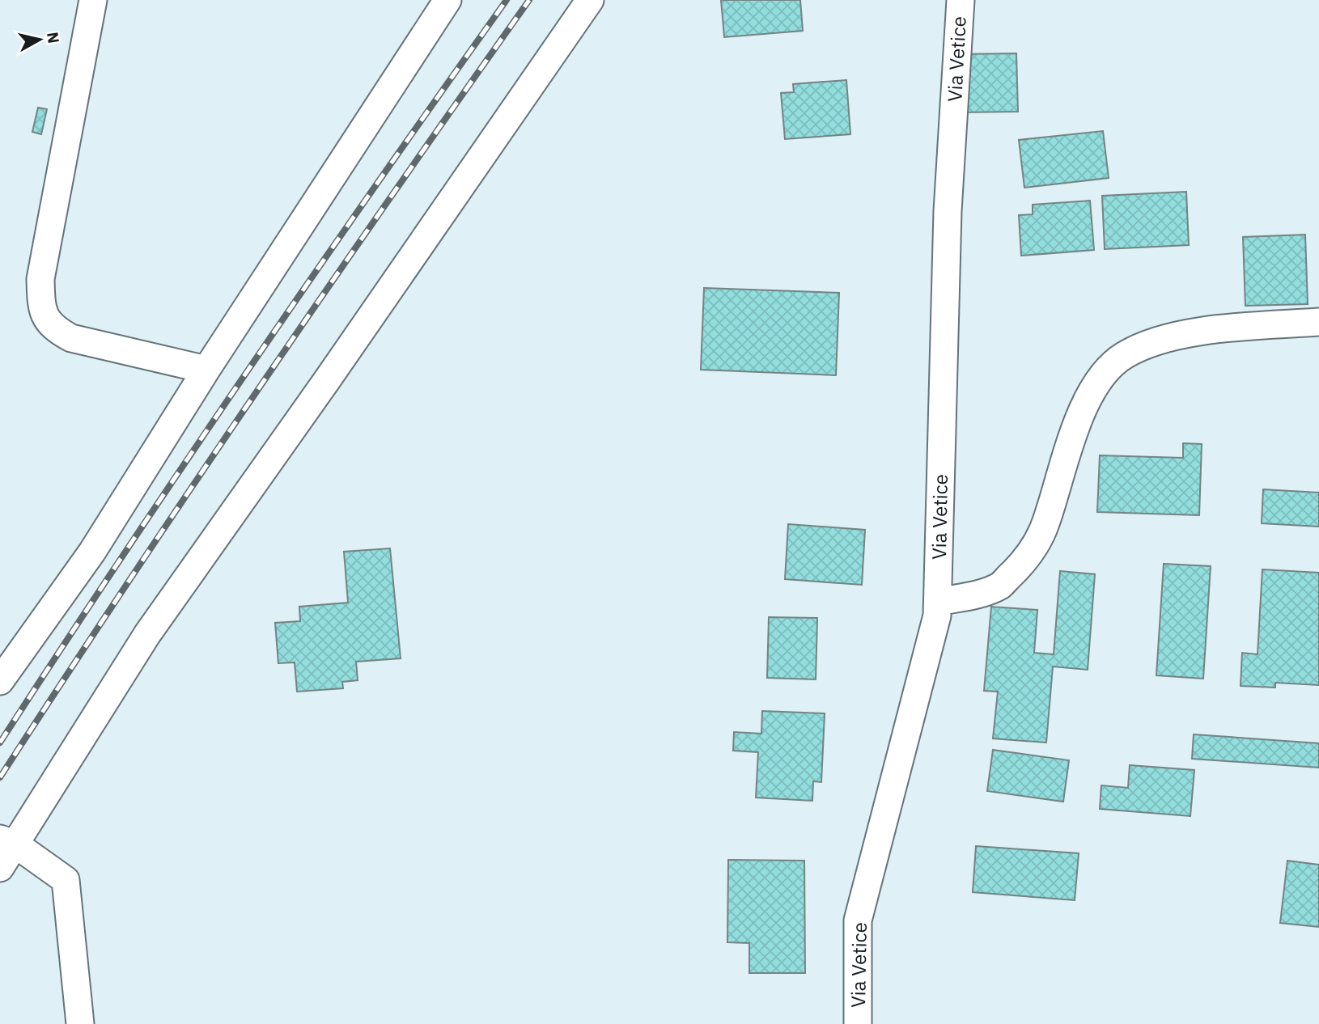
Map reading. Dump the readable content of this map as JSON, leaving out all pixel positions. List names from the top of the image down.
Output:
{
  "streets": {
    "street": ["Via Vetice"]
  },
  "north": "right"
}
